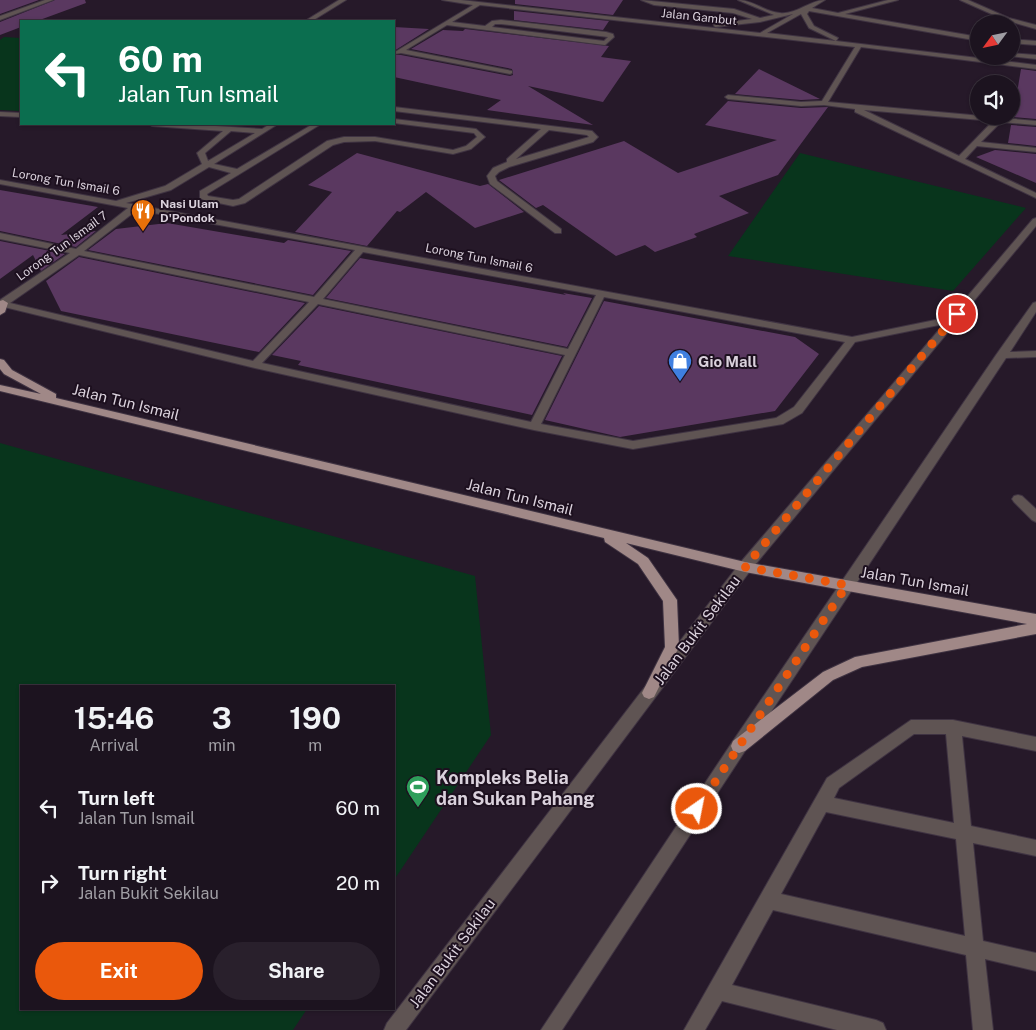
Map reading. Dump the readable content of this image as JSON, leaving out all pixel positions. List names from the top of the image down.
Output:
{
  "streets": {
    "main road": ["Jalan Tun Ismail"],
    "street": [
      "Jalan Gambut",
      "Lorong Tun Ismail 6",
      "Lorong Tun Ismail 7",
      "Jalan Bukit Sekilau"
    ]
  },
  "crossings": [
    ["Lorong Tun Ismail 6", "Lorong Tun Ismail 7"],
    ["Lorong Tun Ismail 6", "Jalan Bukit Sekilau"],
    ["Jalan Tun Ismail", "Jalan Bukit Sekilau"]
  ],
  "places": {
    "restaurant": ["Nasi Ulam D'Pondok"],
    "shop": ["Gio Mall"],
    "sports": ["Kompleks Belia dan Sukan Pahang"]
  },
  "north": "bottom left",
  "page": {
    "turn": ["60 m", "Jalan Tun Ismail"],
    "eta": [
      "15:46",
      "Arrival",
      "3",
      "min",
      "190",
      "m"
    ],
    "list": [
      {
        "name": "Turn left",
        "note": "Jalan Tun Ismail",
        "value": "60 m"
      },
      {
        "name": "Turn right",
        "note": "Jalan Bukit Sekilau",
        "value": "20 m"
      }
    ],
    "buttons": ["Exit", "Share"]
  }
}
